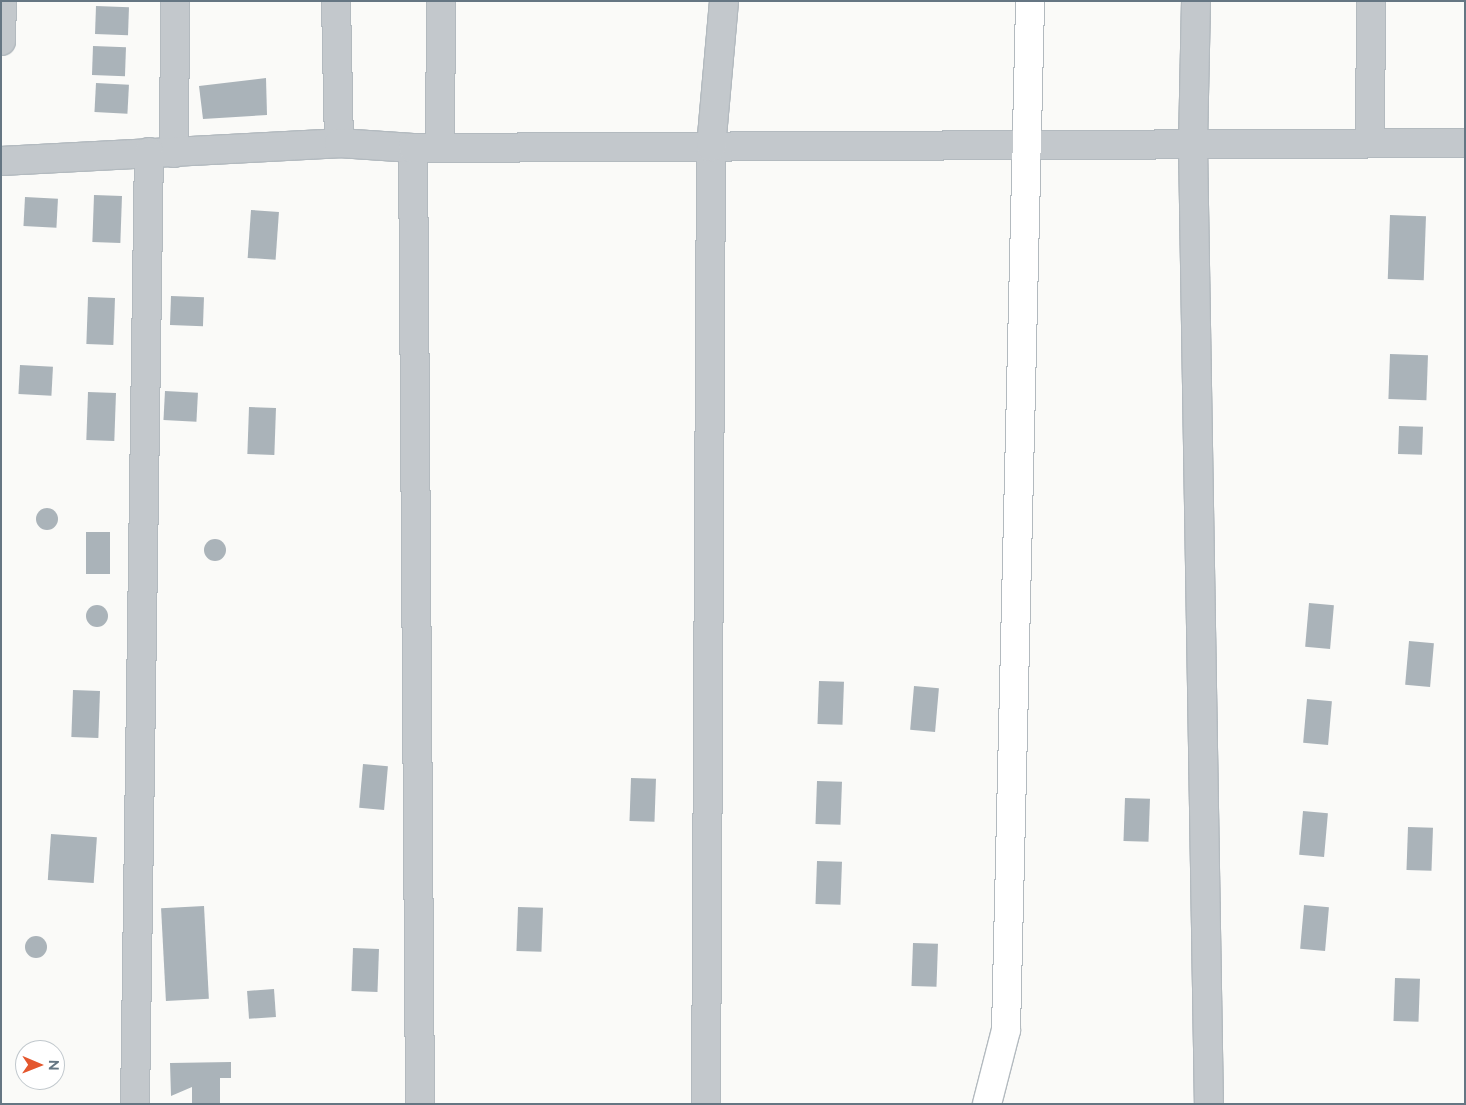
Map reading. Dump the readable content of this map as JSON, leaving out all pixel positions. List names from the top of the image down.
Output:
{
  "north": "right"
}
